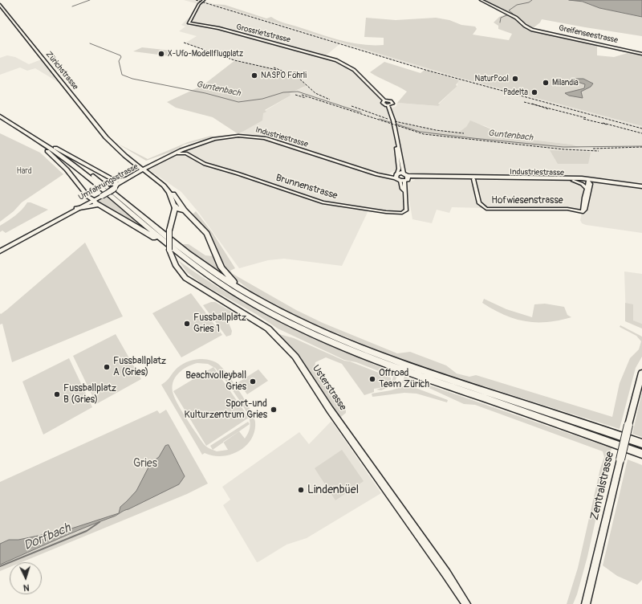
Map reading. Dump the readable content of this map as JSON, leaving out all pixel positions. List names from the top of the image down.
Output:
{
  "streets": {
    "main road": [
      "Zürichstrasse",
      "Industriestrasse",
      "Umfahrungsstrasse",
      "Usterstrasse",
      "Zentralstrasse"
    ],
    "street": [
      "Grossrietstrasse",
      "Greifenseestrasse",
      "Brunnenstrasse",
      "Hofwiesenstrasse"
    ]
  },
  "crossings": [
    ["Zürichstrasse", "Industriestrasse"],
    ["Zürichstrasse", "Umfahrungsstrasse"],
    ["Industriestrasse", "Umfahrungsstrasse"],
    ["Industriestrasse", "Brunnenstrasse"],
    ["Industriestrasse", "Hofwiesenstrasse"]
  ],
  "water": ["Guntenbach", "Dorfbach"],
  "parks": ["Hard", "Gries"],
  "places": [
    "X-Ufo-Modellflugplatz",
    "NASPO Föhrli",
    "NaturPool",
    "Milandia",
    "Padelta",
    "Fussballplatz Gries 1",
    "Fussballplatz A (Gries)",
    "Offroad Team Zürich",
    "Beachvolleyball Gries",
    "Fussballplatz B (Gries)",
    "Sport-und Kulturzentrum Gries",
    "Lindenbüel"
  ],
  "north": "bottom"
}
